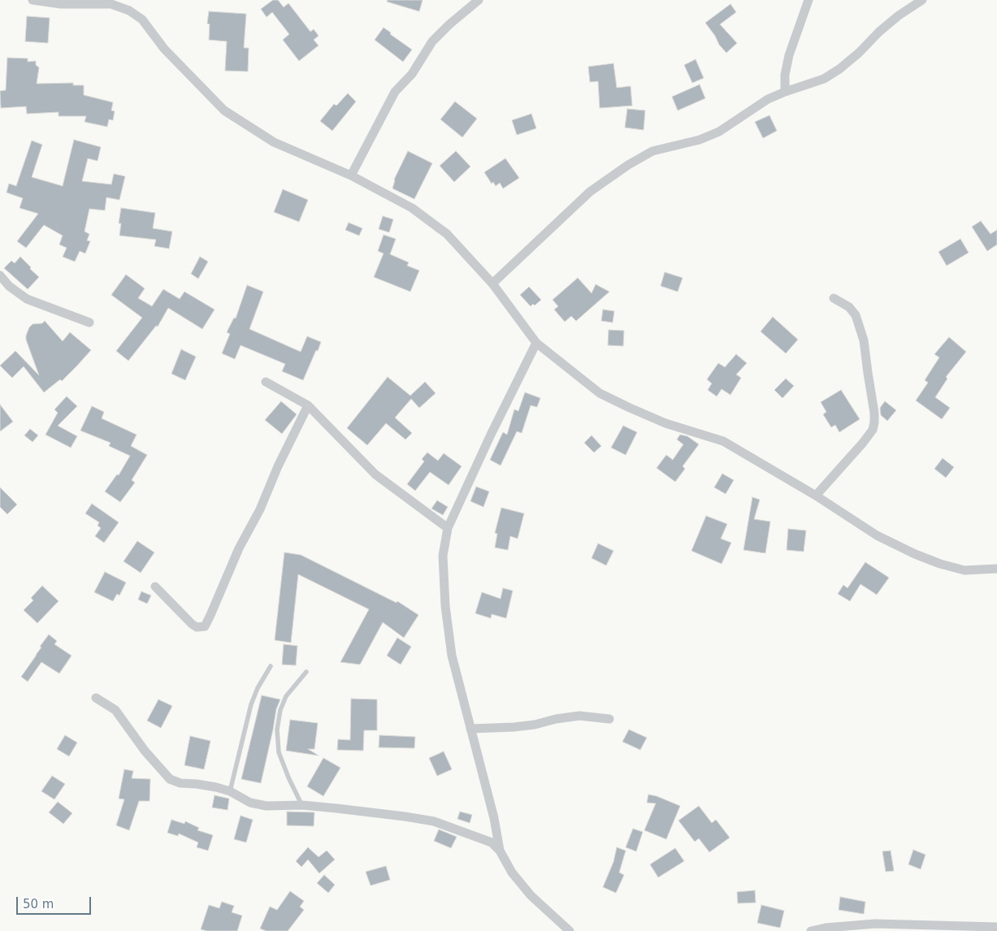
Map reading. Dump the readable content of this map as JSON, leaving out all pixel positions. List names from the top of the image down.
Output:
{
  "scale_bar": "50 m"
}
